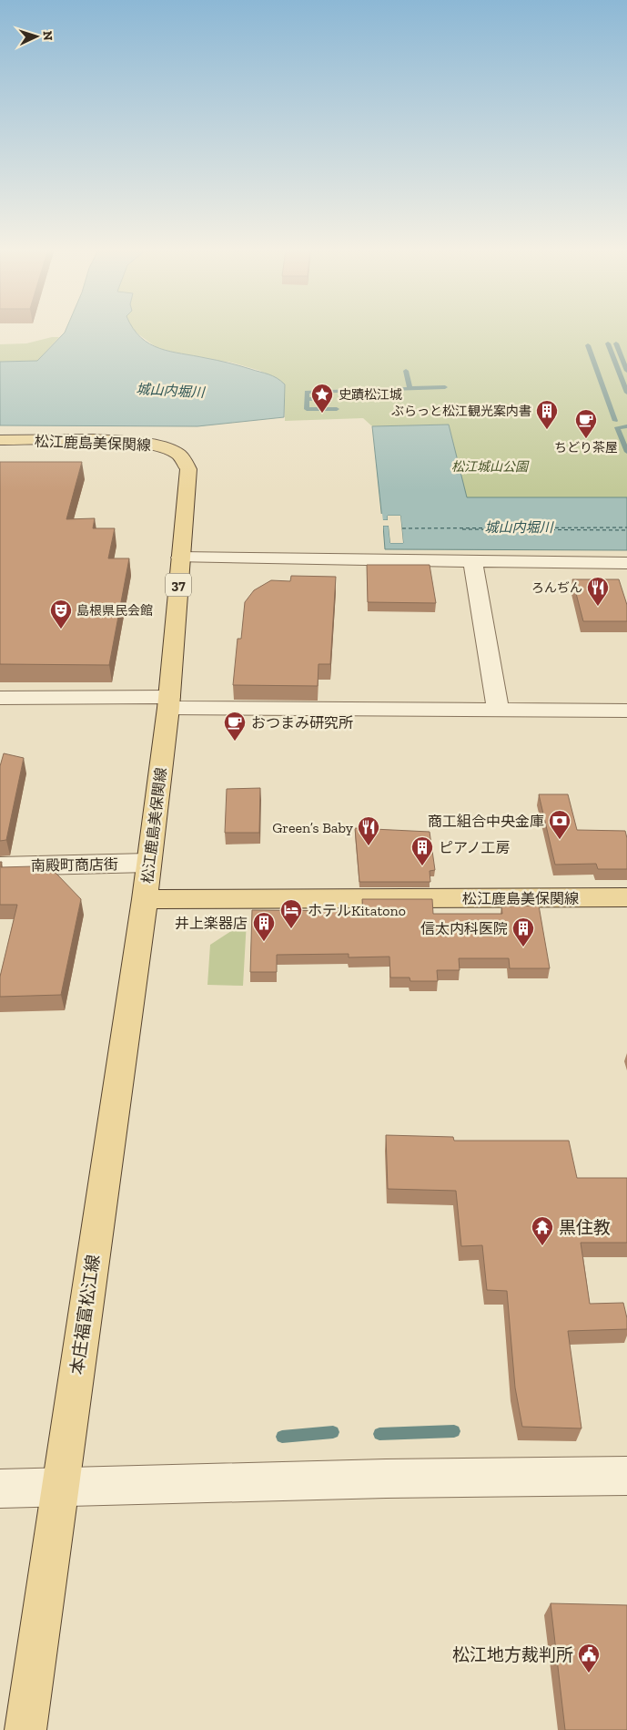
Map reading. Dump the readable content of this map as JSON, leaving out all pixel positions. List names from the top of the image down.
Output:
{
  "streets": {
    "main road": ["松江鹿島美保関線", "37", "本庄福富松江線"],
    "street": ["南殿町商店街"]
  },
  "crossings": [
    ["松江鹿島美保関線", "南殿町商店街"],
    ["松江鹿島美保関線", "本庄福富松江線"]
  ],
  "water": ["城山内堀川"],
  "parks": ["松江城山公園"],
  "places": {
    "place": ["史蹟松江城"],
    "building": [
      "ぶらっと松江観光案内書",
      "ピアノ工房",
      "井上楽器店",
      "信太内科医院"
    ],
    "cafe": ["ちどり茶屋", "おつまみ研究所"],
    "restaurant": ["ろんぢん", "Green’s Baby"],
    "theatre": ["島根県民会館"],
    "bank": ["商工組合中央金庫"],
    "hotel": ["ホテルKitatono"],
    "temple": ["黒住教"],
    "public building": ["松江地方裁判所"]
  },
  "north": "right"
}
